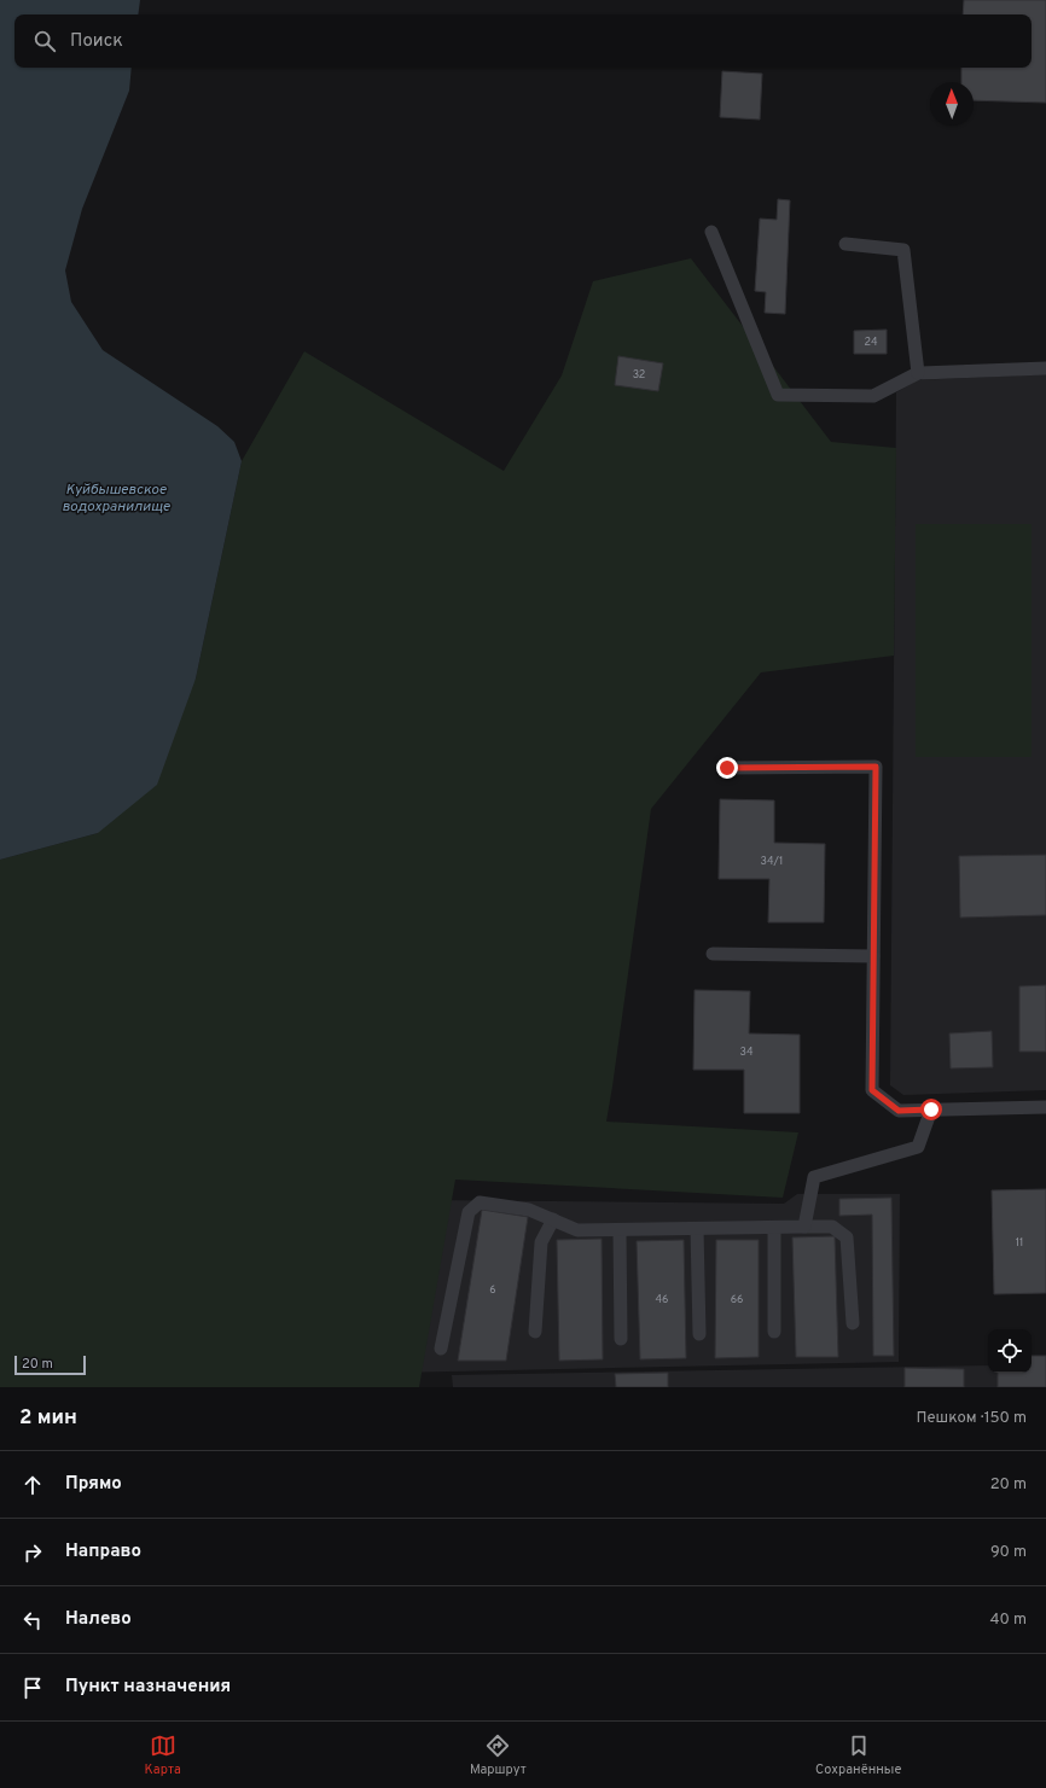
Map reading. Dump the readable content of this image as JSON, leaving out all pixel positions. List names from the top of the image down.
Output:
{
  "water": ["Куйбышевское водохранилище"],
  "house_numbers": [
    "24",
    "32",
    "34/1",
    "34",
    "11",
    "6",
    "46",
    "66"
  ],
  "scale_bar": "20 m",
  "north": "top",
  "page": {
    "search": "Поиск",
    "scale": "20 m",
    "heading": ["2 мин", "Пешком · 150 m"],
    "list": [
      ["Прямо", "20 m"],
      ["Направо", "90 m"],
      ["Налево", "40 m"],
      "Пункт назначения"
    ],
    "nav": ["Карта", "Маршрут", "Сохранённые"]
  }
}
